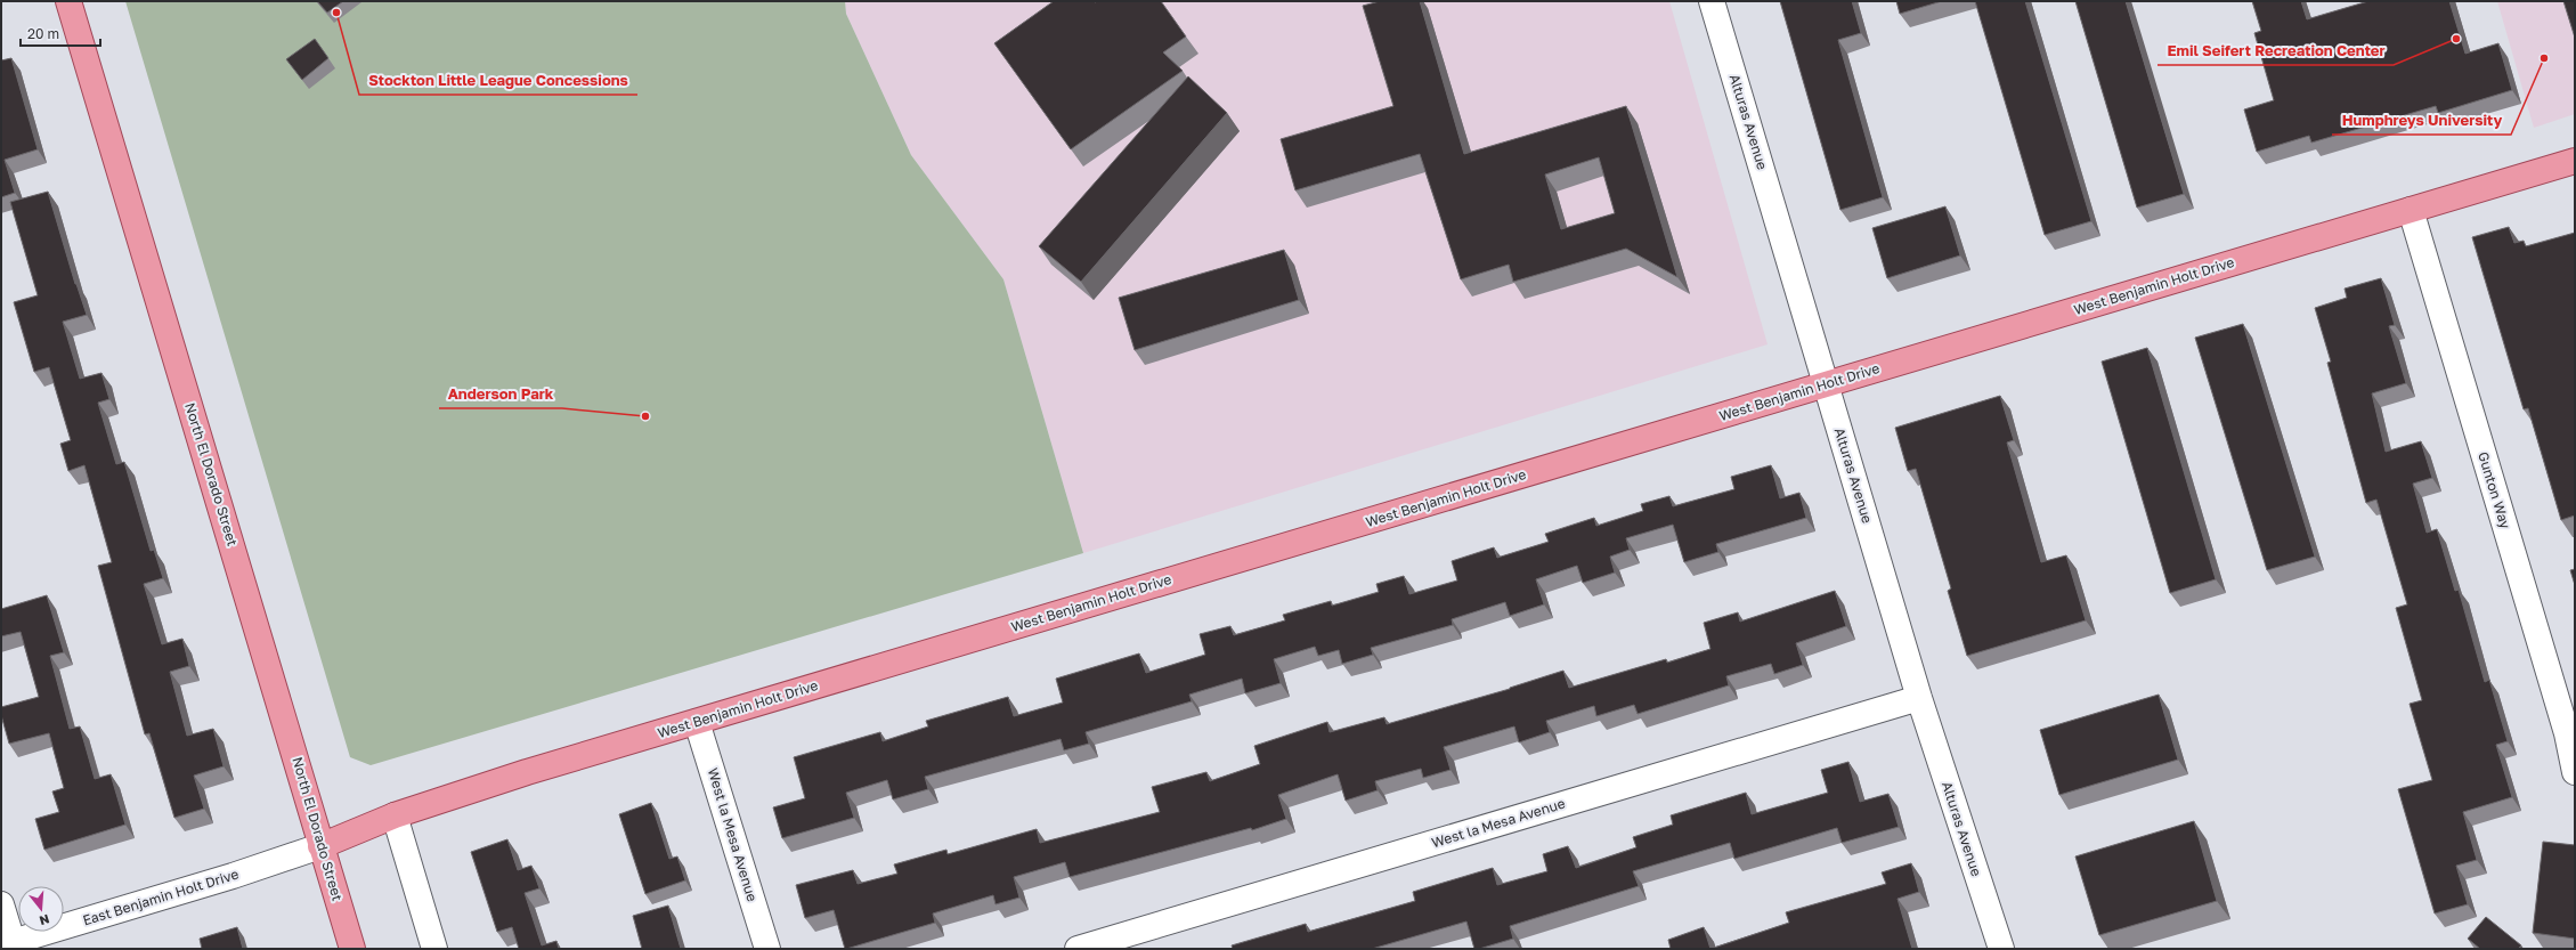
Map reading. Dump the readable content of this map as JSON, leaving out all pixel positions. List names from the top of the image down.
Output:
{
  "streets": {
    "main road": ["West Benjamin Holt Drive", "North El Dorado Street"],
    "street": [
      "Alturas Avenue",
      "Gunton Way",
      "West la Mesa Avenue",
      "East Benjamin Holt Drive"
    ]
  },
  "crossings": [
    ["Alturas Avenue", "West Benjamin Holt Drive"],
    ["Alturas Avenue", "West la Mesa Avenue"],
    ["West Benjamin Holt Drive", "North El Dorado Street"],
    ["West Benjamin Holt Drive", "Gunton Way"],
    ["West Benjamin Holt Drive", "West la Mesa Avenue"],
    ["West Benjamin Holt Drive", "East Benjamin Holt Drive"],
    ["North El Dorado Street", "East Benjamin Holt Drive"]
  ],
  "places": [
    "Stockton Little League Concessions",
    "Emil Seifert Recreation Center",
    "Humphreys University",
    "Anderson Park"
  ],
  "scale_bar": "20 m",
  "north": "bottom"
}
